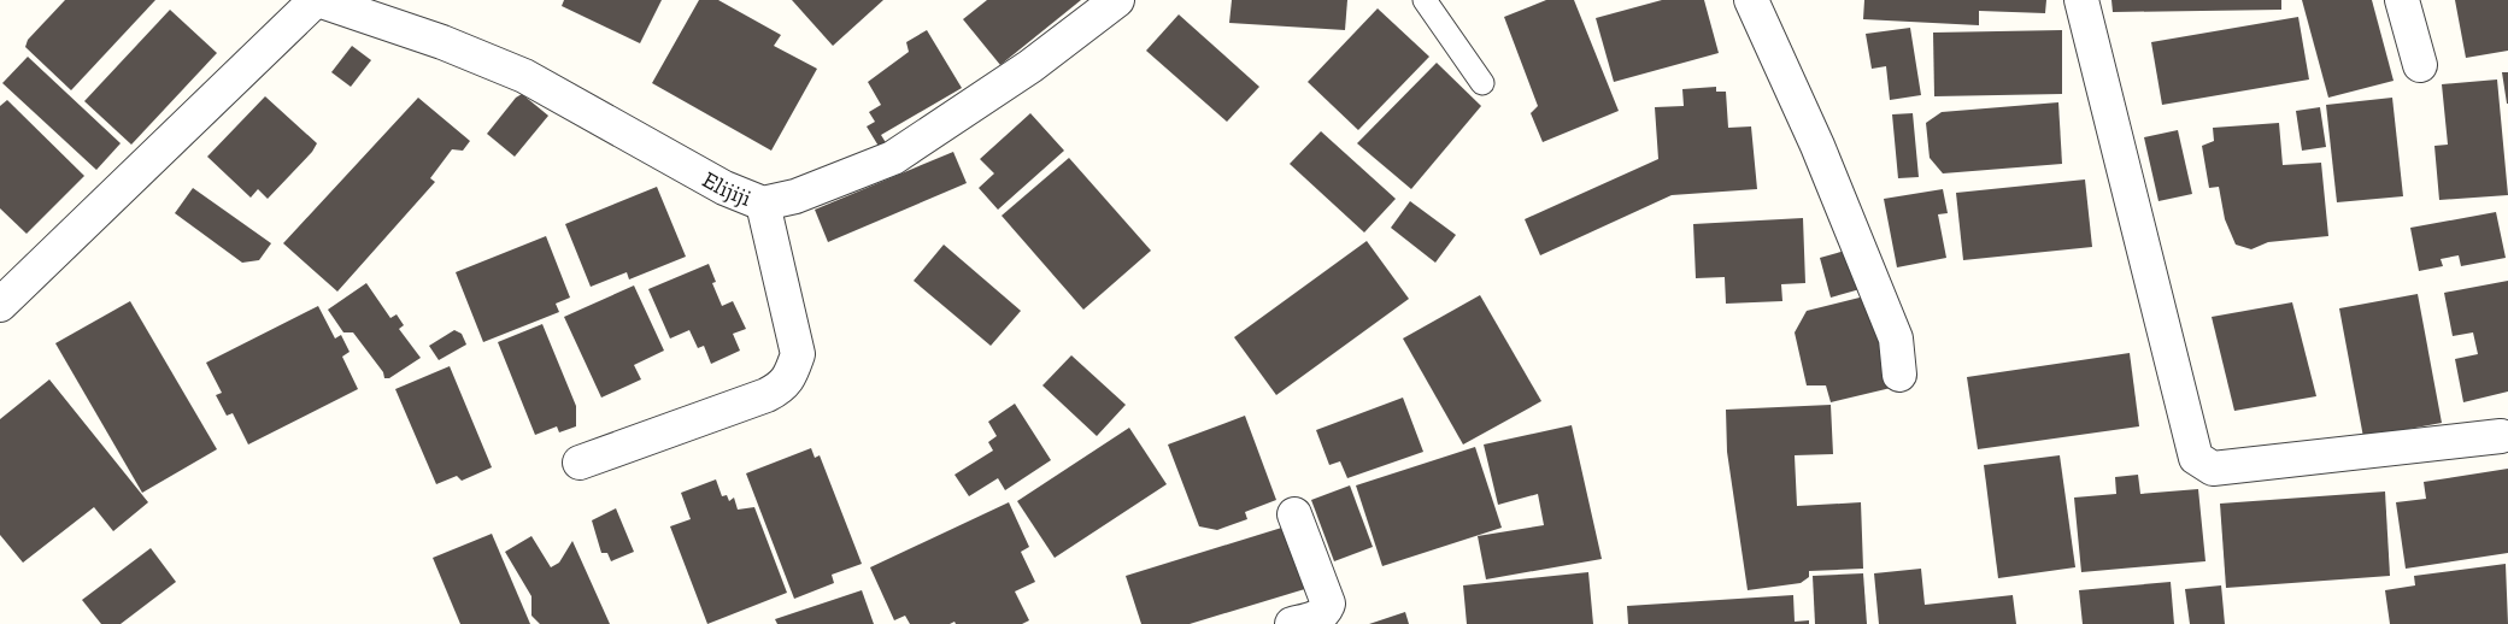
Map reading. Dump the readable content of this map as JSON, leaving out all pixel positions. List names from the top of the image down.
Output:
{
  "streets": {
    "street": ["Elijiji"]
  }
}
